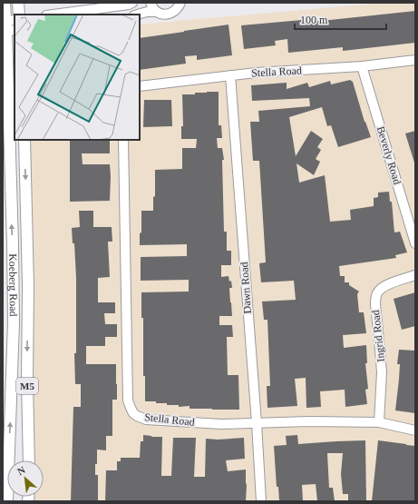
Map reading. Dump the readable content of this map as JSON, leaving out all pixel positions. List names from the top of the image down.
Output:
{
  "streets": {
    "main road": ["Koeberg Road", "M5"],
    "street": [
      "Stella Road",
      "Beverly Road",
      "Dawn Road",
      "Ingrid Road"
    ]
  },
  "crossings": [
    ["Stella Road", "Beverly Road"],
    ["Stella Road", "Dawn Road"],
    ["Stella Road", "Ingrid Road"]
  ],
  "scale_bar": "100 m",
  "north": "top left"
}
